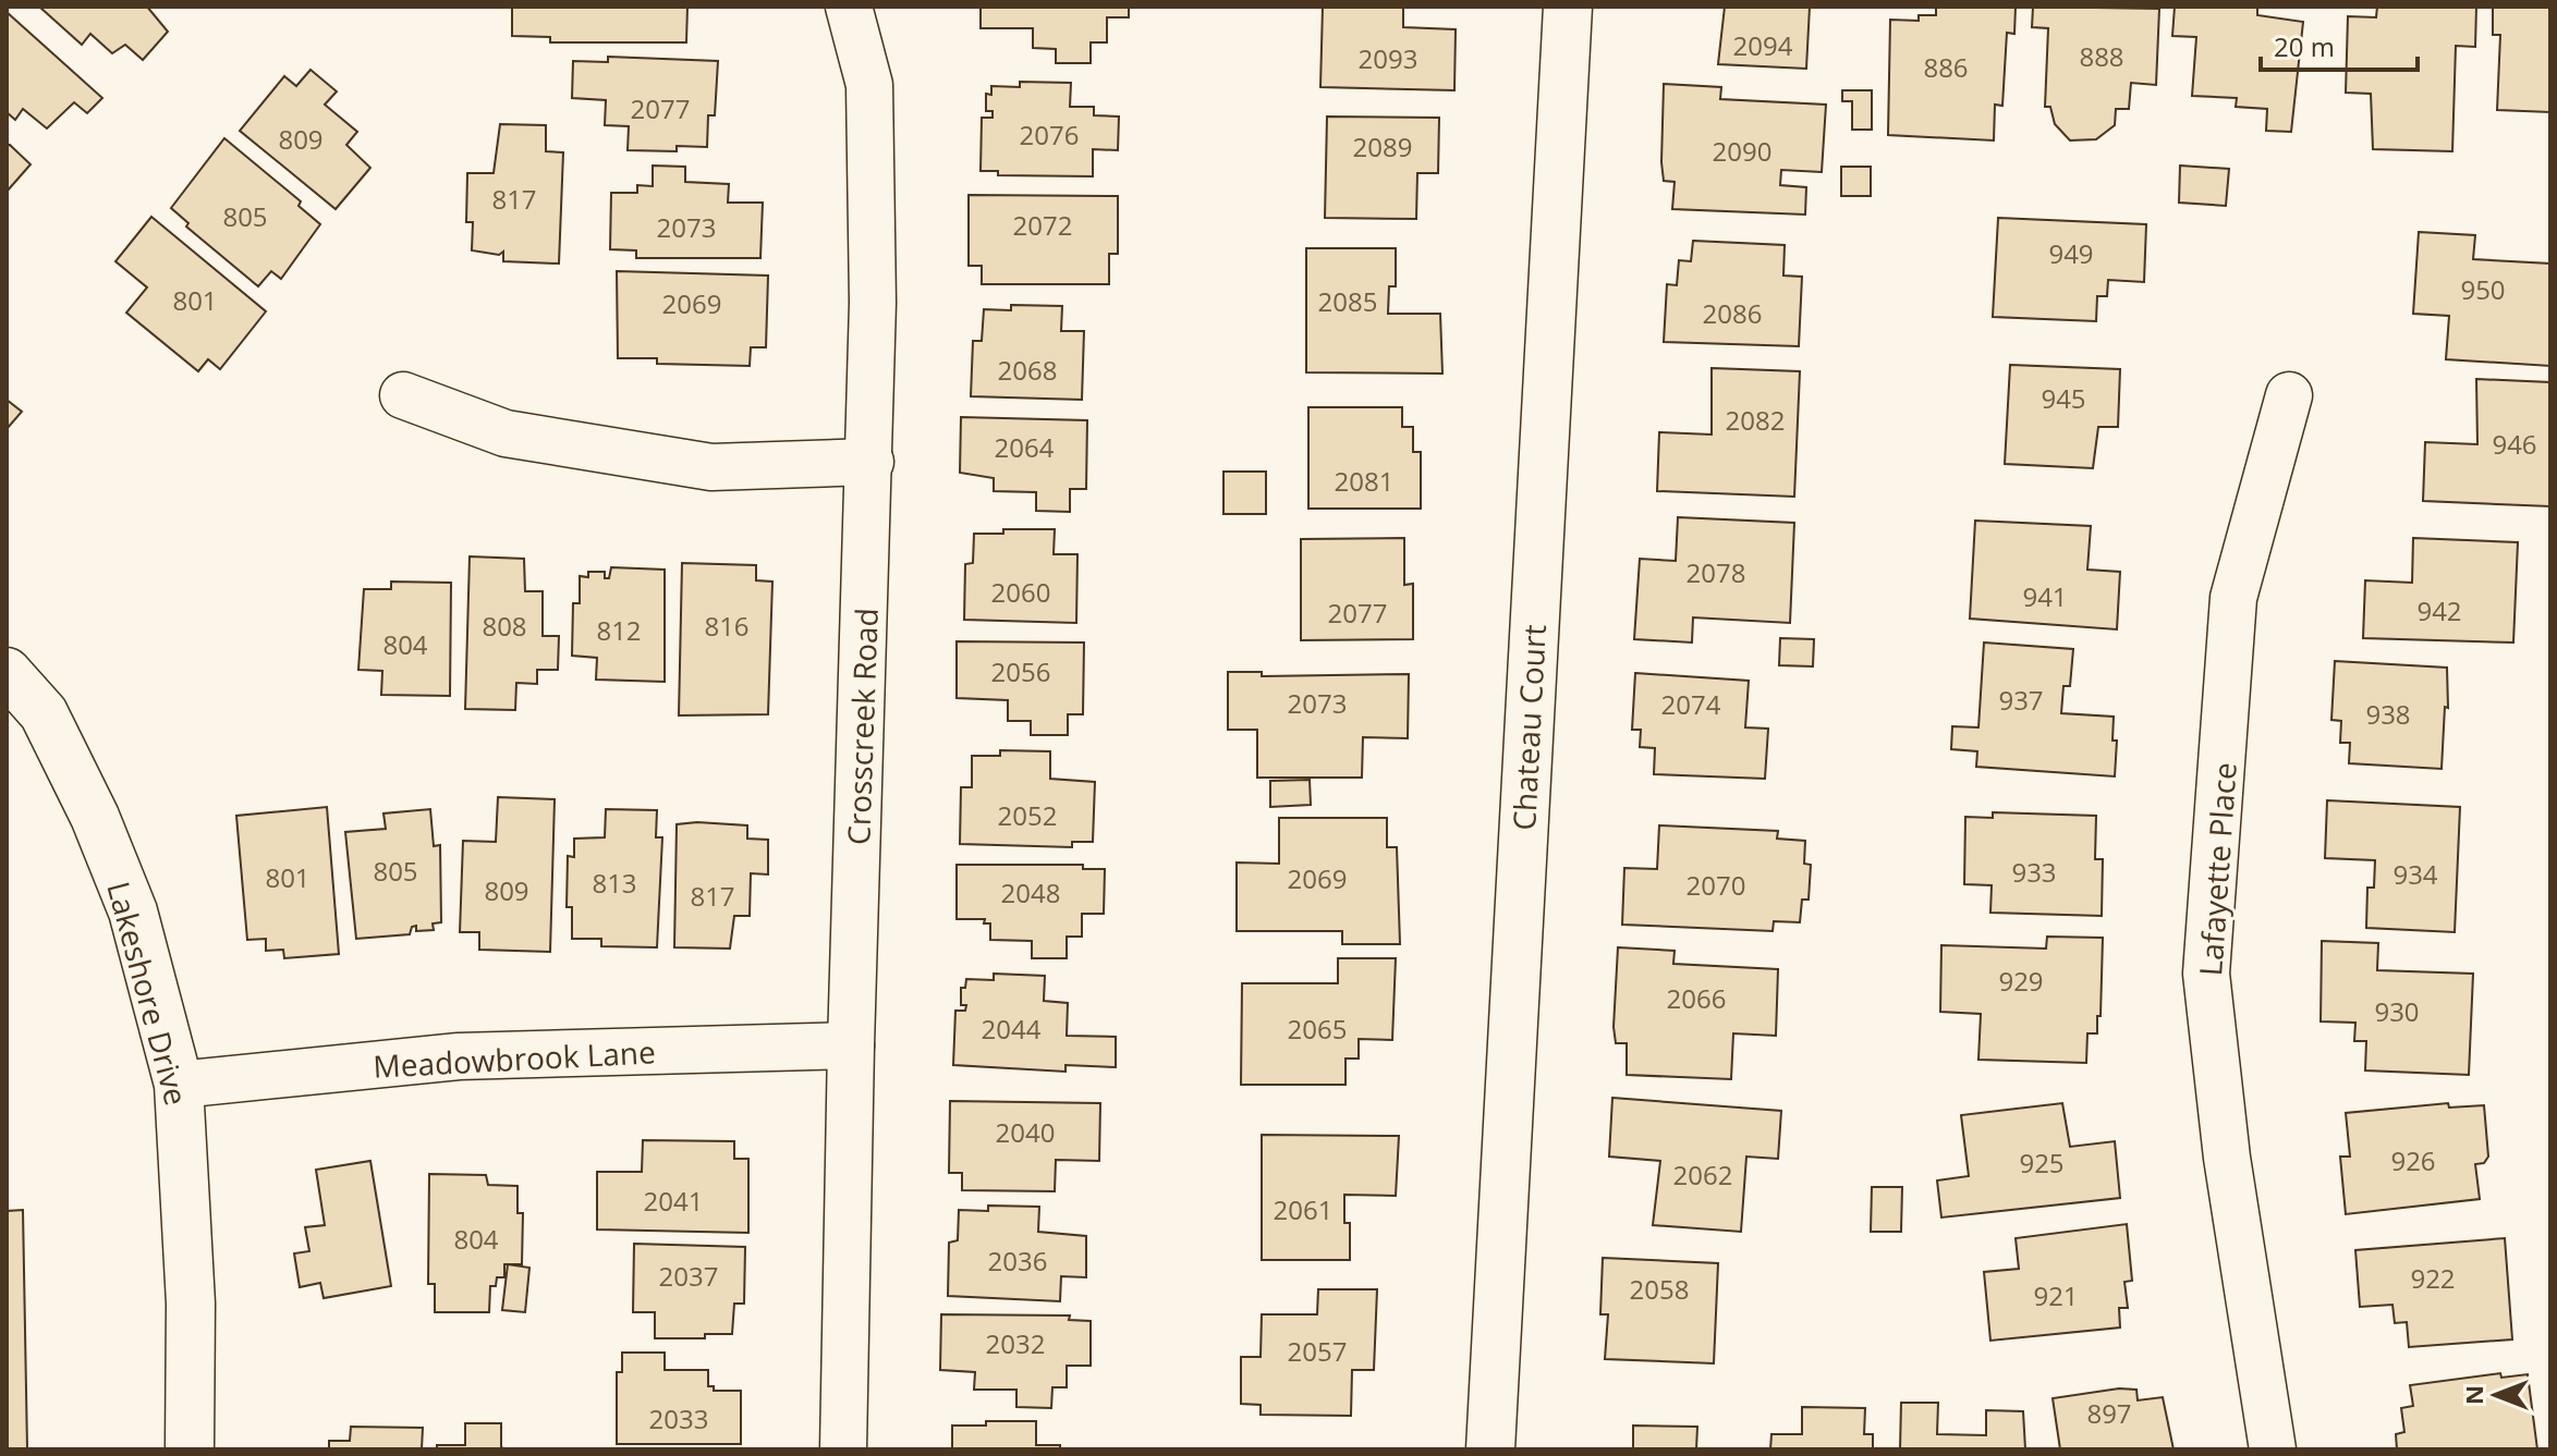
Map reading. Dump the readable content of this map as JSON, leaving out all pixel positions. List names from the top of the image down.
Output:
{
  "streets": {
    "street": [
      "Crosscreek Road",
      "Chateau Court",
      "Lafayette Place",
      "Lakeshore Drive",
      "Meadowbrook Lane"
    ]
  },
  "crossings": [
    ["Crosscreek Road", "Meadowbrook Lane"],
    ["Lakeshore Drive", "Meadowbrook Lane"]
  ],
  "house_numbers": [
    "2094",
    "888",
    "2093",
    "886",
    "2077",
    "2076",
    "809",
    "2089",
    "2090",
    "817",
    "805",
    "2072",
    "2073",
    "949",
    "950",
    "801",
    "2085",
    "2069",
    "2086",
    "2068",
    "945",
    "2082",
    "946",
    "2064",
    "2081",
    "2078",
    "2060",
    "941",
    "942",
    "2077",
    "808",
    "816",
    "812",
    "804",
    "2056",
    "937",
    "2073",
    "2074",
    "938",
    "2052",
    "805",
    "933",
    "934",
    "801",
    "2069",
    "813",
    "2070",
    "809",
    "2048",
    "817",
    "929",
    "2066",
    "930",
    "2044",
    "2065",
    "2040",
    "926",
    "925",
    "2062",
    "2041",
    "2061",
    "804",
    "2036",
    "2037",
    "922",
    "2058",
    "921",
    "2032",
    "2057",
    "897",
    "2033"
  ],
  "scale_bar": "20 m",
  "north": "left"
}
